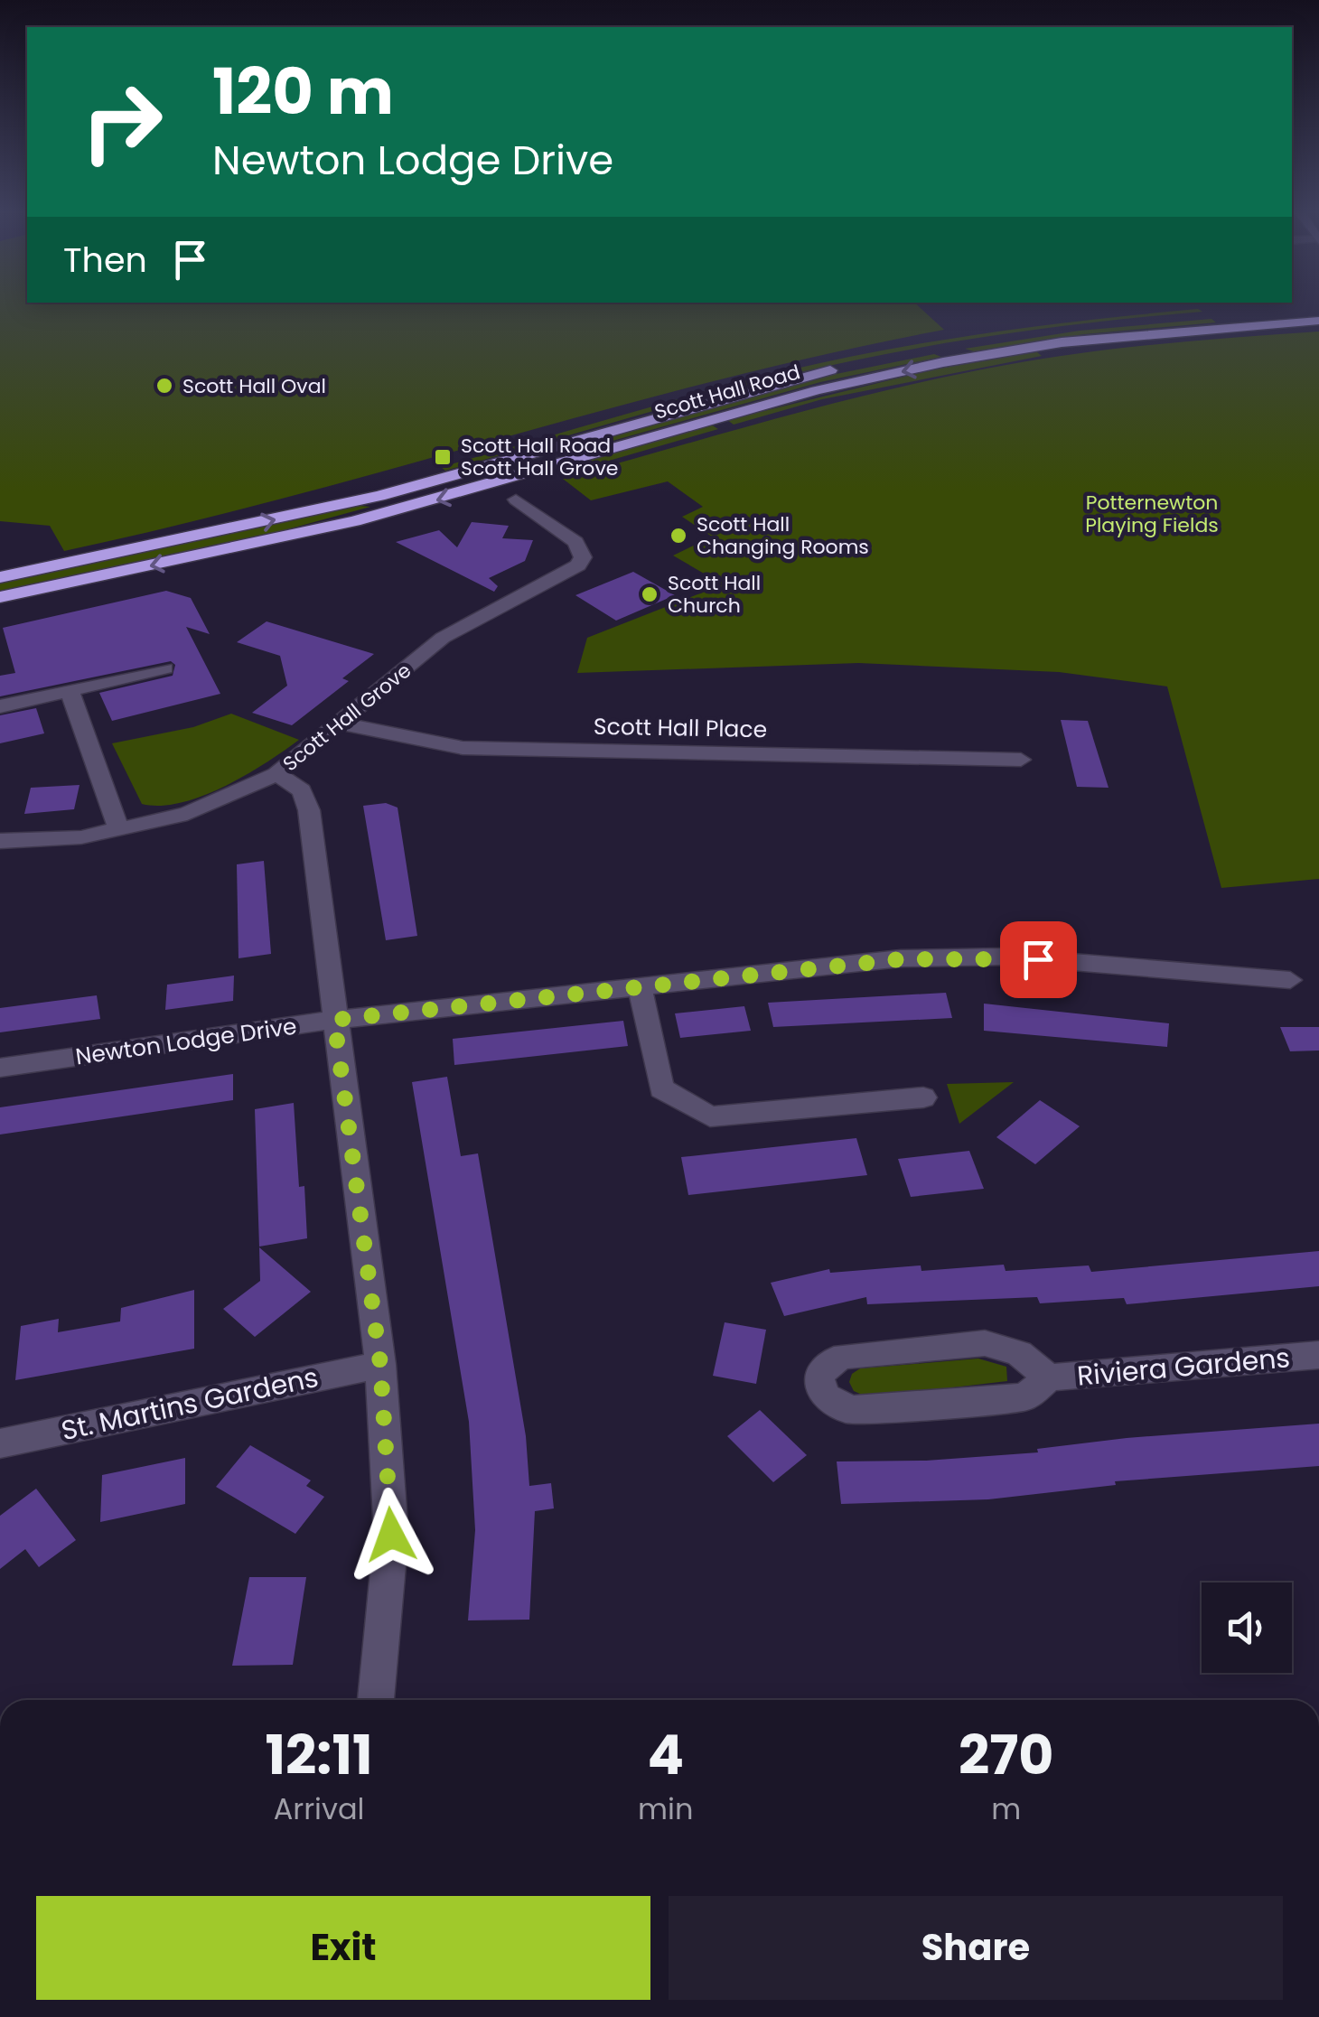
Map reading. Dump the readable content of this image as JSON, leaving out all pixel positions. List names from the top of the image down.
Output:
{
  "streets": {
    "highway": ["Scott Hall Road"],
    "street": [
      "Scott Hall Grove",
      "Scott Hall Place",
      "Newton Lodge Drive",
      "Riviera Gardens",
      "St. Martins Gardens"
    ]
  },
  "crossings": [
    ["Scott Hall Grove", "Scott Hall Place"]
  ],
  "parks": ["Potternewton Playing Fields"],
  "places": {
    "other": ["Scott Hall Oval", "Scott Hall Changing Rooms", "Scott Hall Church"],
    "transit": ["Scott Hall Road Scott Hall Grove"]
  },
  "page": {
    "turn": ["120 m", "Newton Lodge Drive"],
    "then": "Then",
    "eta": [
      "12:11",
      "Arrival",
      "4",
      "min",
      "270",
      "m"
    ],
    "buttons": ["Exit", "Share"]
  }
}
